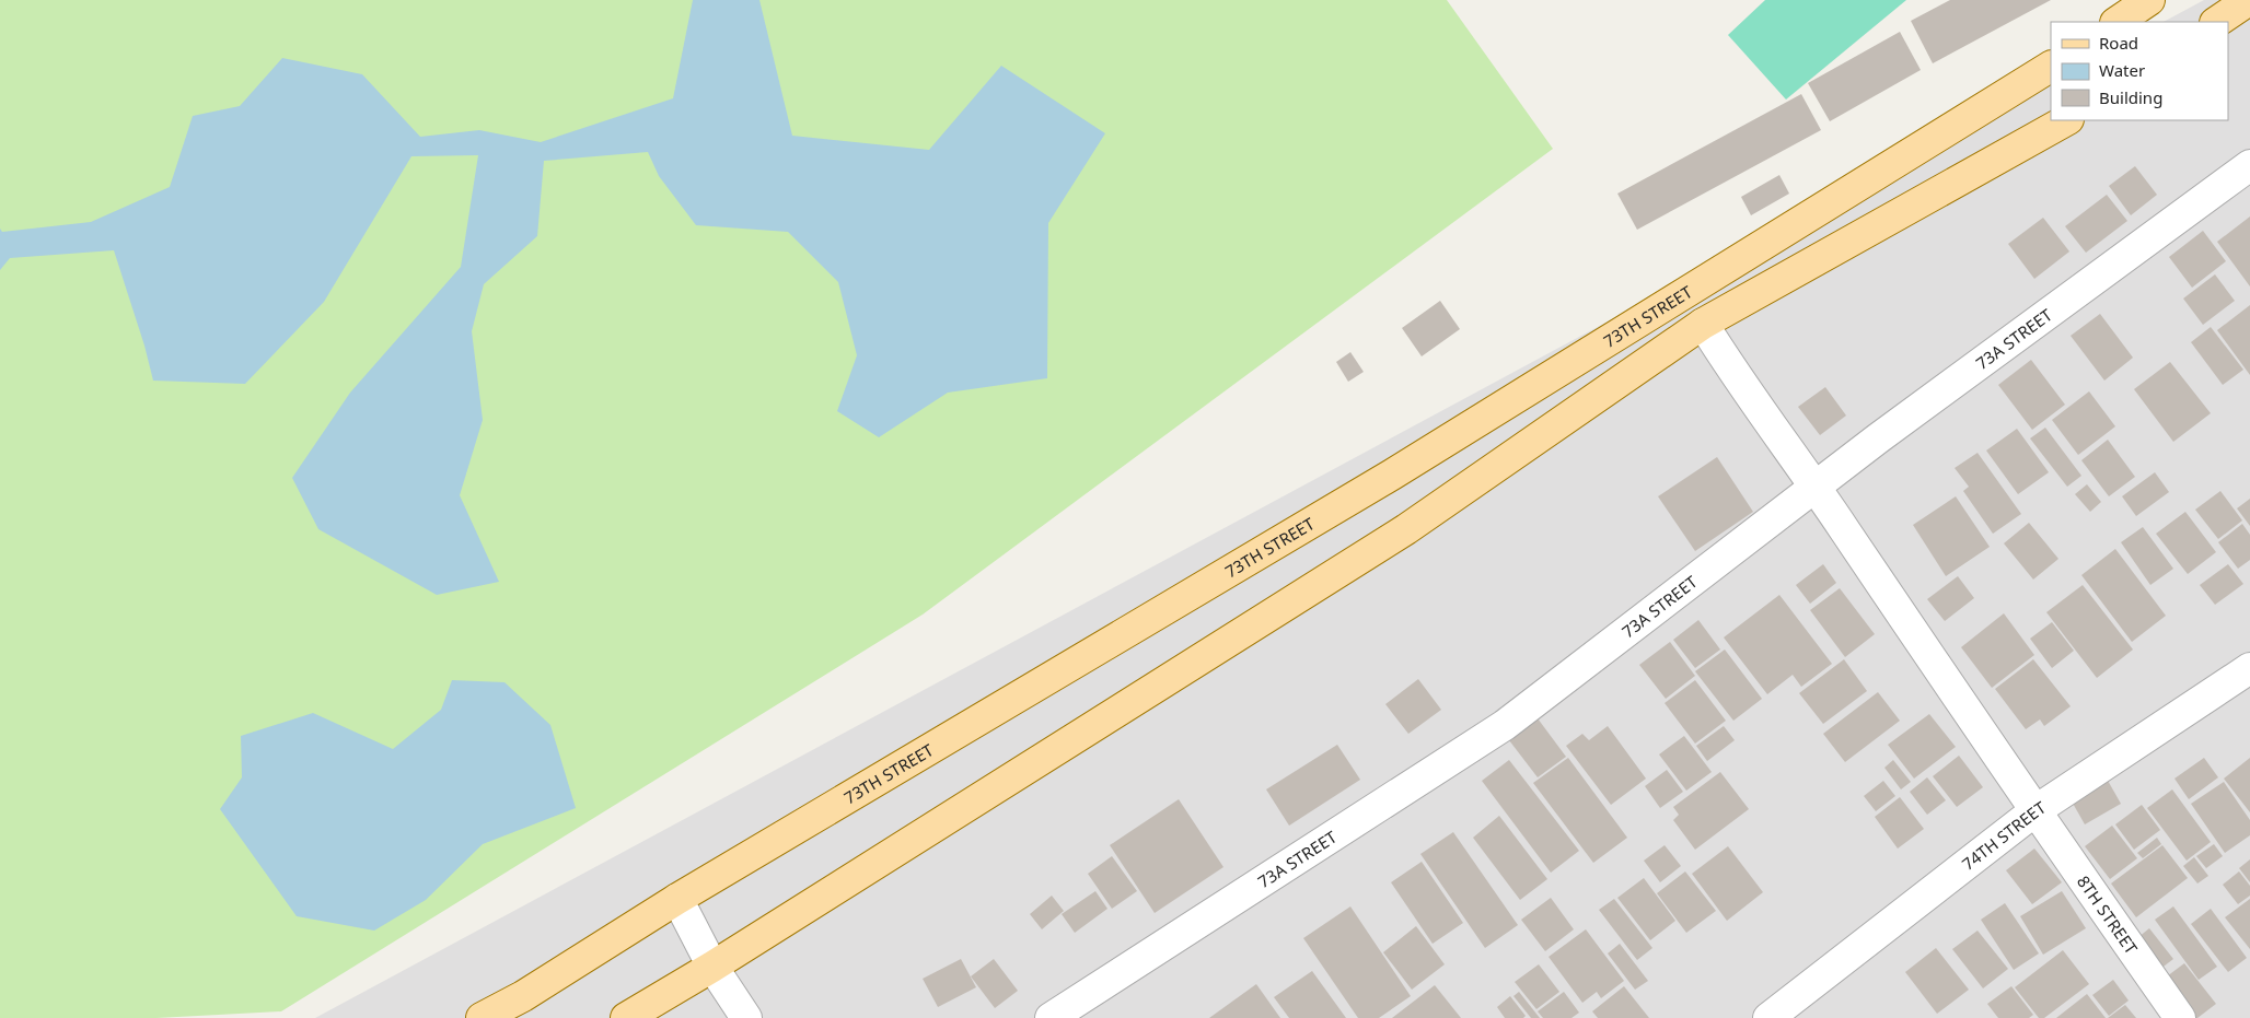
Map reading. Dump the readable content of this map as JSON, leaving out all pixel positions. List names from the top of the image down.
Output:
{
  "streets": {
    "main road": ["73TH STREET"],
    "street": ["73A STREET", "74TH STREET", "8TH STREET"]
  },
  "crossings": [
    ["73A STREET", "8TH STREET"],
    ["74TH STREET", "8TH STREET"]
  ],
  "legend": ["Road", "Water", "Building"]
}
